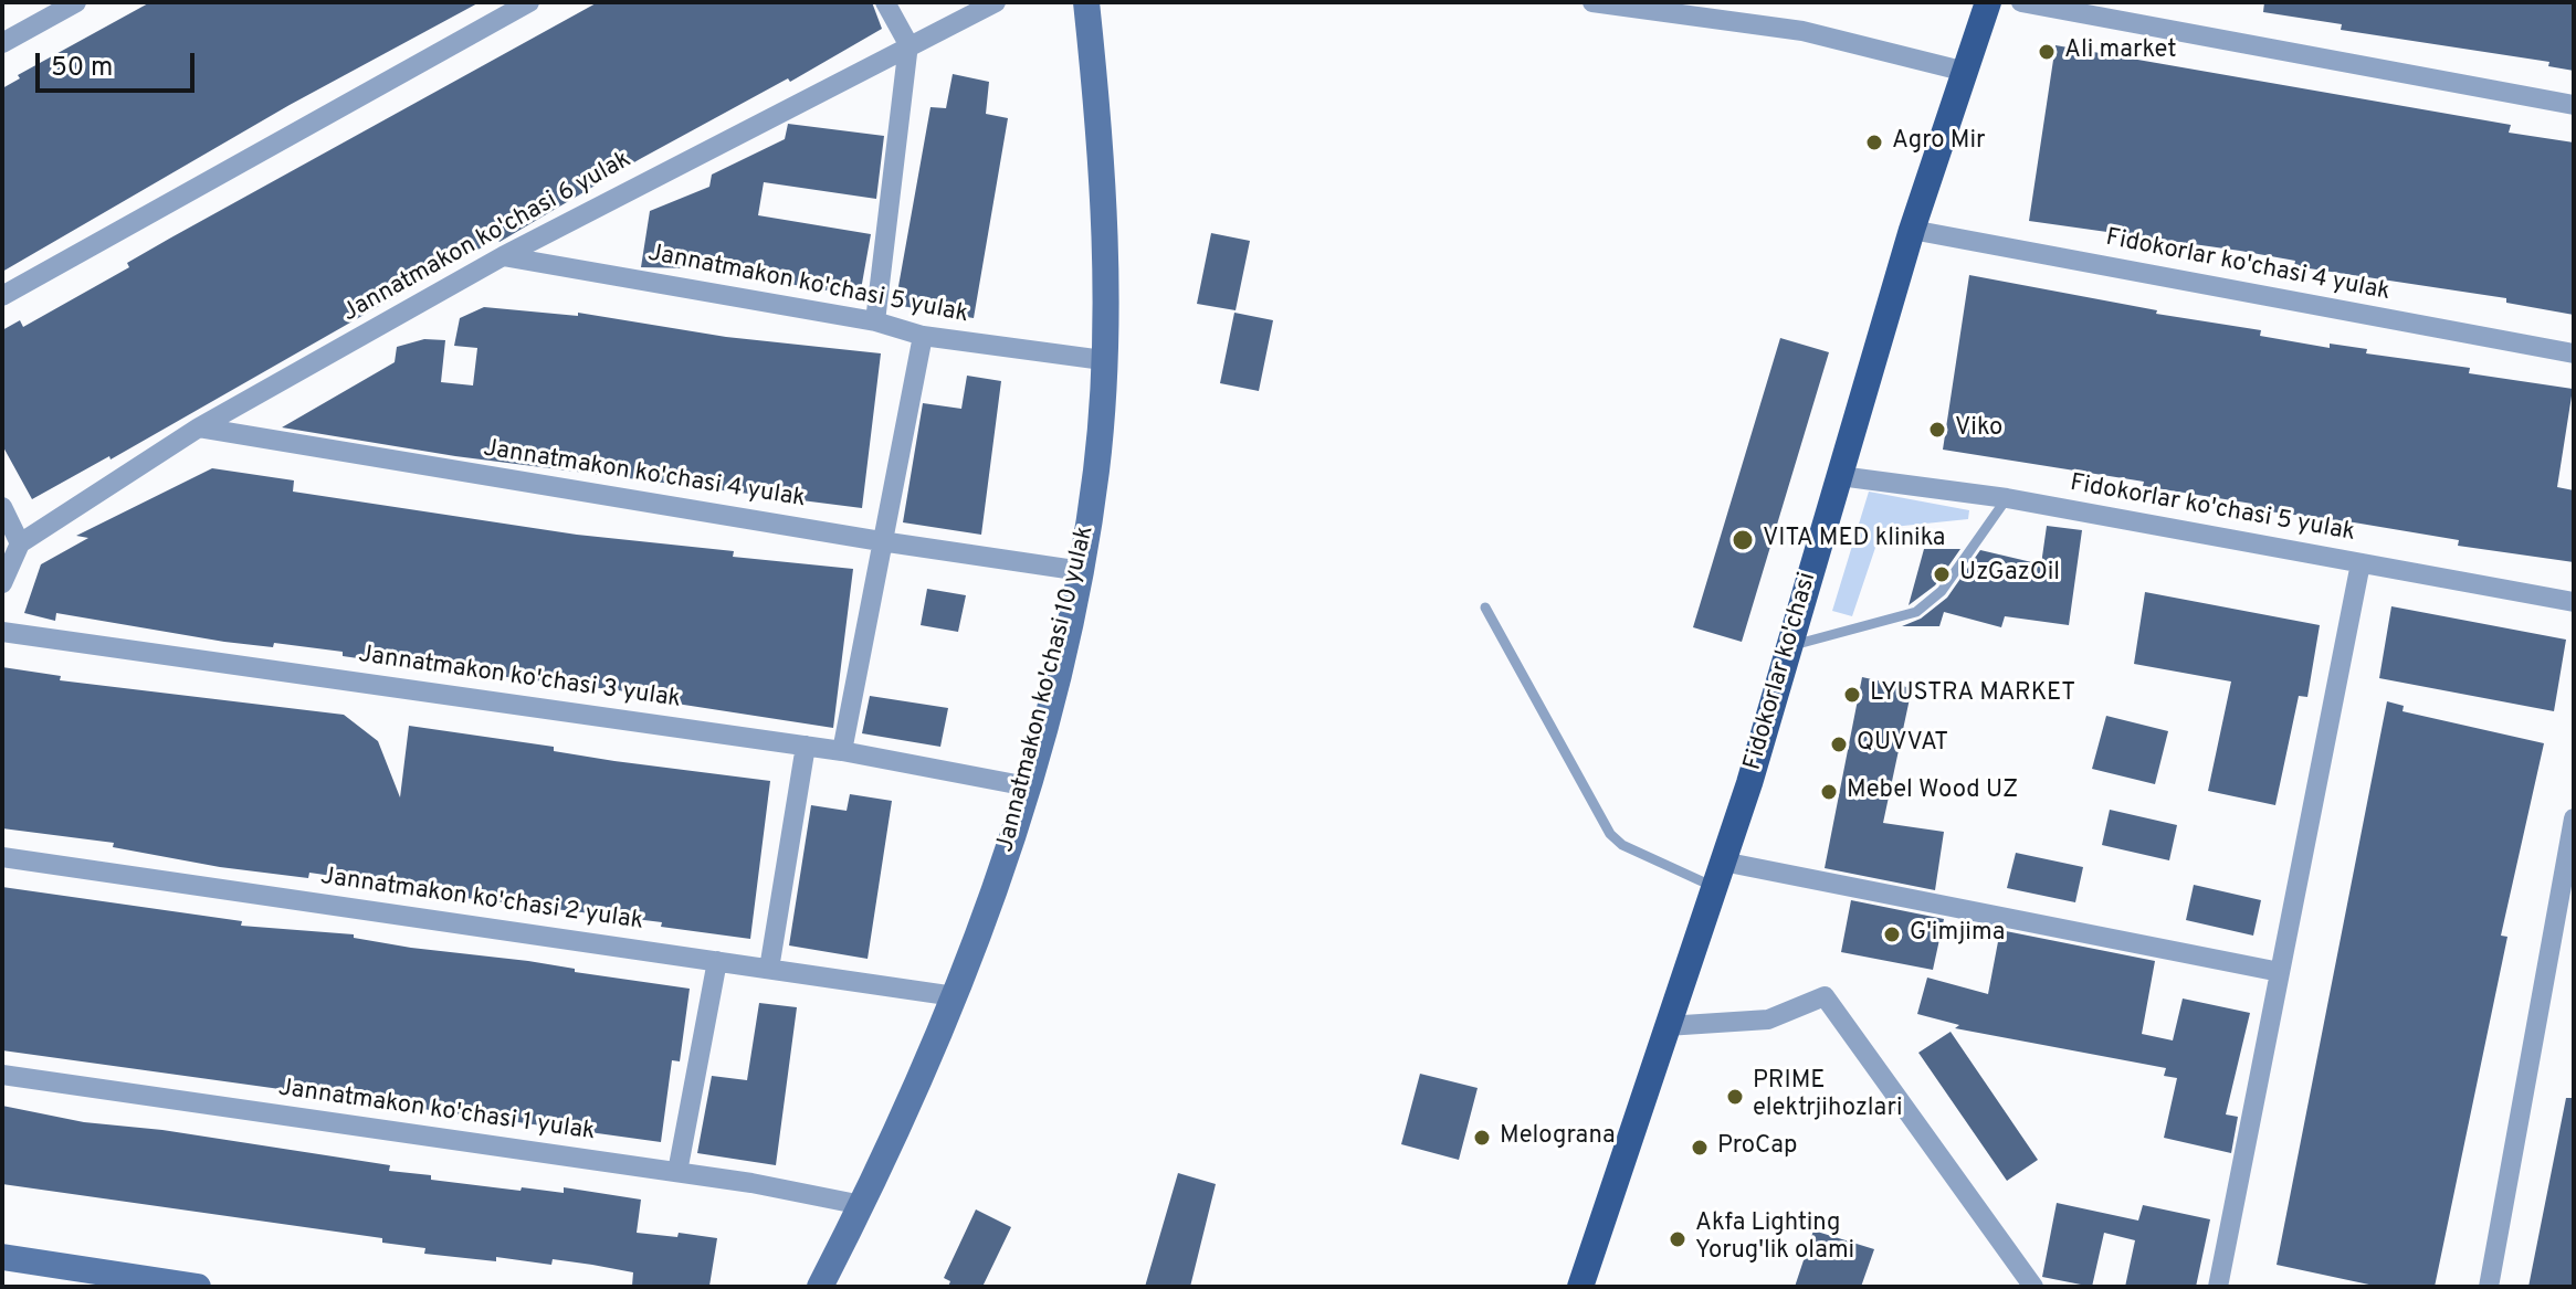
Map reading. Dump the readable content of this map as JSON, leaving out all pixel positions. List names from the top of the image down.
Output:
{
  "streets": {
    "main road": ["Fidokorlar ko'chasi"],
    "street": [
      "Jannatmakon ko'chasi 6 yulak",
      "Fidokorlar ko'chasi 4 yulak",
      "Jannatmakon ko'chasi 5 yulak",
      "Jannatmakon ko'chasi 4 yulak",
      "Fidokorlar ko'chasi 5 yulak",
      "Jannatmakon ko'chasi 3 yulak",
      "Jannatmakon ko'chasi 10 yulak",
      "Jannatmakon ko'chasi 2 yulak",
      "Jannatmakon ko'chasi 1 yulak"
    ]
  },
  "crossings": [
    ["Jannatmakon ko'chasi 6 yulak", "Jannatmakon ko'chasi 5 yulak"],
    ["Jannatmakon ko'chasi 6 yulak", "Jannatmakon ko'chasi 4 yulak"],
    ["Fidokorlar ko'chasi 4 yulak", "Fidokorlar ko'chasi"],
    ["Jannatmakon ko'chasi 5 yulak", "Jannatmakon ko'chasi 10 yulak"],
    ["Jannatmakon ko'chasi 4 yulak", "Jannatmakon ko'chasi 10 yulak"],
    ["Fidokorlar ko'chasi 5 yulak", "Fidokorlar ko'chasi"],
    ["Jannatmakon ko'chasi 3 yulak", "Jannatmakon ko'chasi 10 yulak"],
    ["Jannatmakon ko'chasi 10 yulak", "Jannatmakon ko'chasi 2 yulak"],
    ["Jannatmakon ko'chasi 10 yulak", "Jannatmakon ko'chasi 1 yulak"]
  ],
  "places": [
    "Ali market",
    "Agro Mir",
    "Viko",
    "VITA MED klinika",
    "UzGazOil",
    "LYUSTRA MARKET",
    "QUVVAT",
    "Mebel Wood UZ",
    "G'imjima",
    "PRIME elektrjihozlari",
    "Melograna",
    "ProCap",
    "Akfa Lighting Yorug'lik olami"
  ],
  "scale_bar": "50 m"
}
